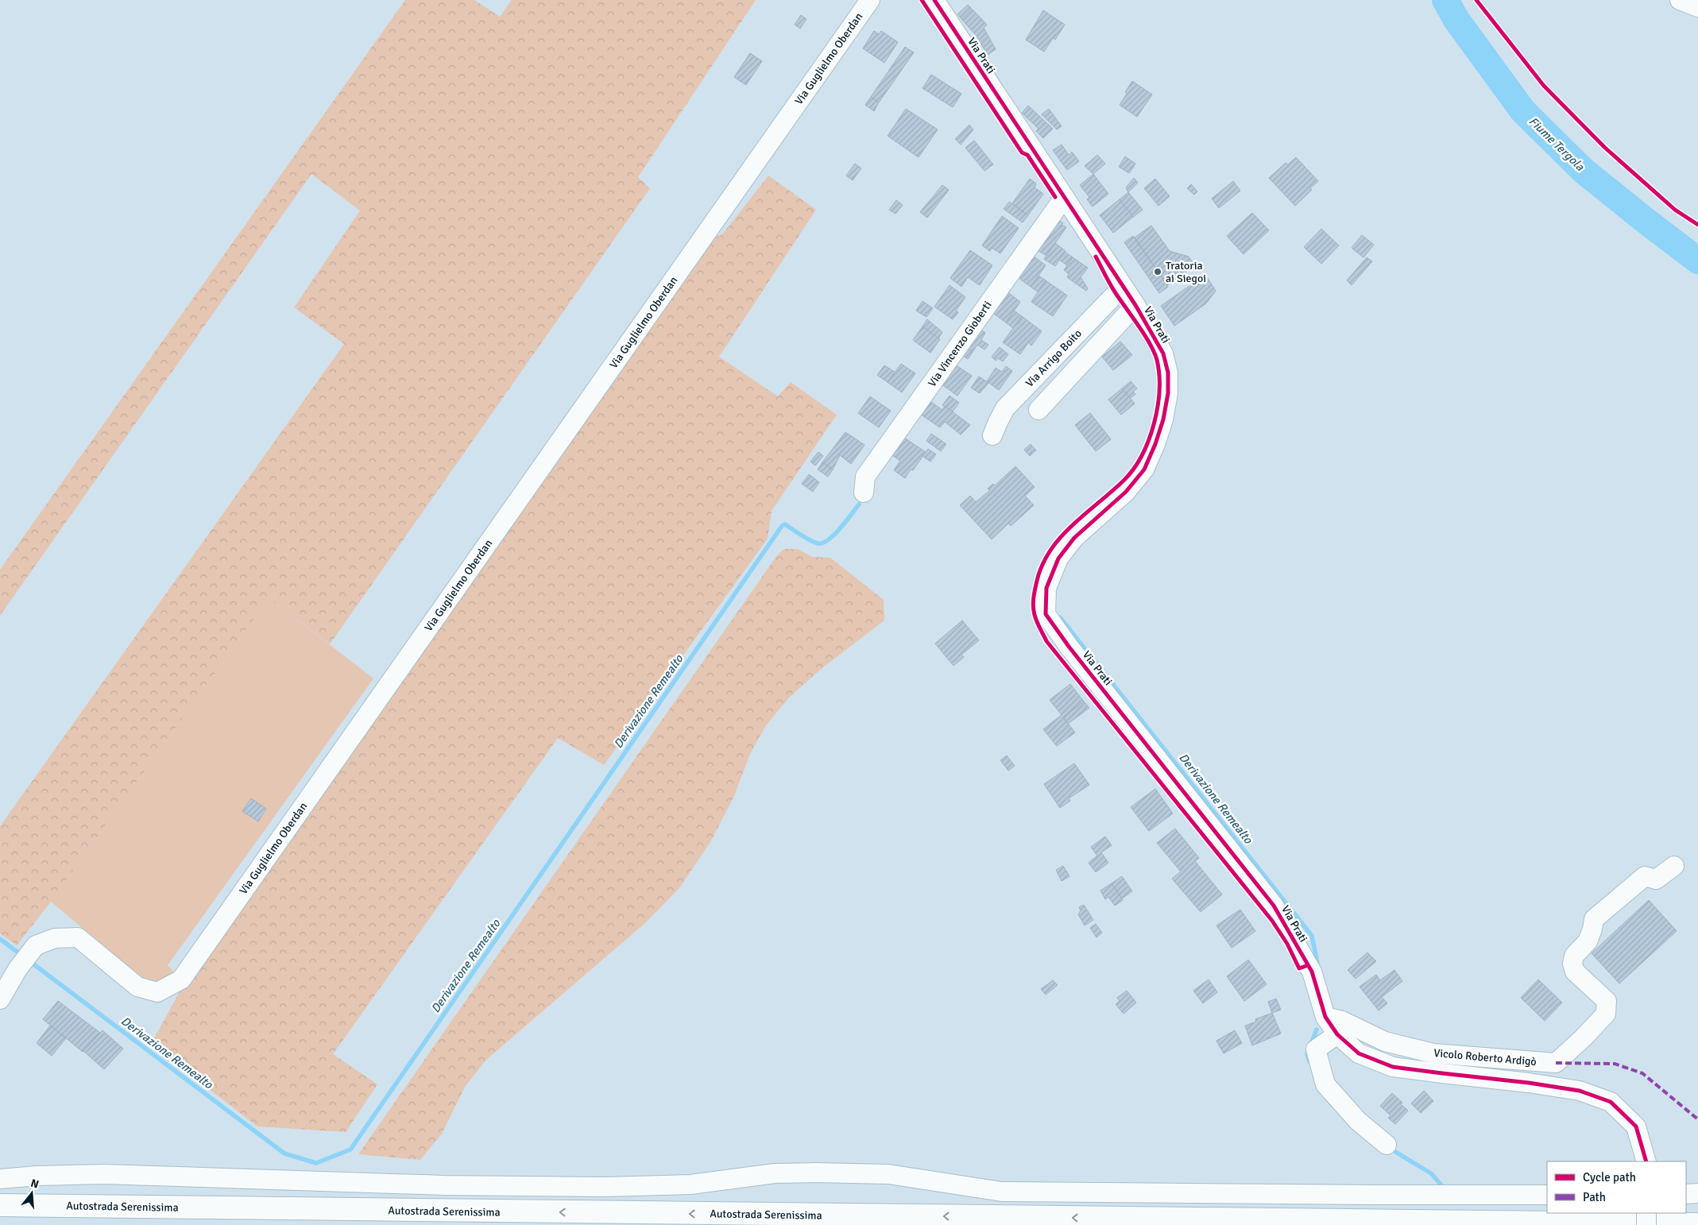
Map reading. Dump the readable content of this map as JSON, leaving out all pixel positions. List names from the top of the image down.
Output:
{
  "streets": {
    "highway": ["Autostrada Serenissima"],
    "street": [
      "Via Prati",
      "Via Guglielmo Oberdan",
      "Via Vincenzo Gioberti",
      "Via Arrigo Boito",
      "Vicolo Roberto Ardigò"
    ]
  },
  "crossings": [
    ["Via Prati", "Via Vincenzo Gioberti"],
    ["Via Prati", "Via Arrigo Boito"],
    ["Via Prati", "Vicolo Roberto Ardigò"]
  ],
  "one_way": ["Autostrada Serenissima"],
  "water": ["Fiume Tergola", "Derivazione Remealto"],
  "places": ["Tratoria ai Siegoi"],
  "legend": ["Cycle path", "Path"],
  "north": "top"
}
